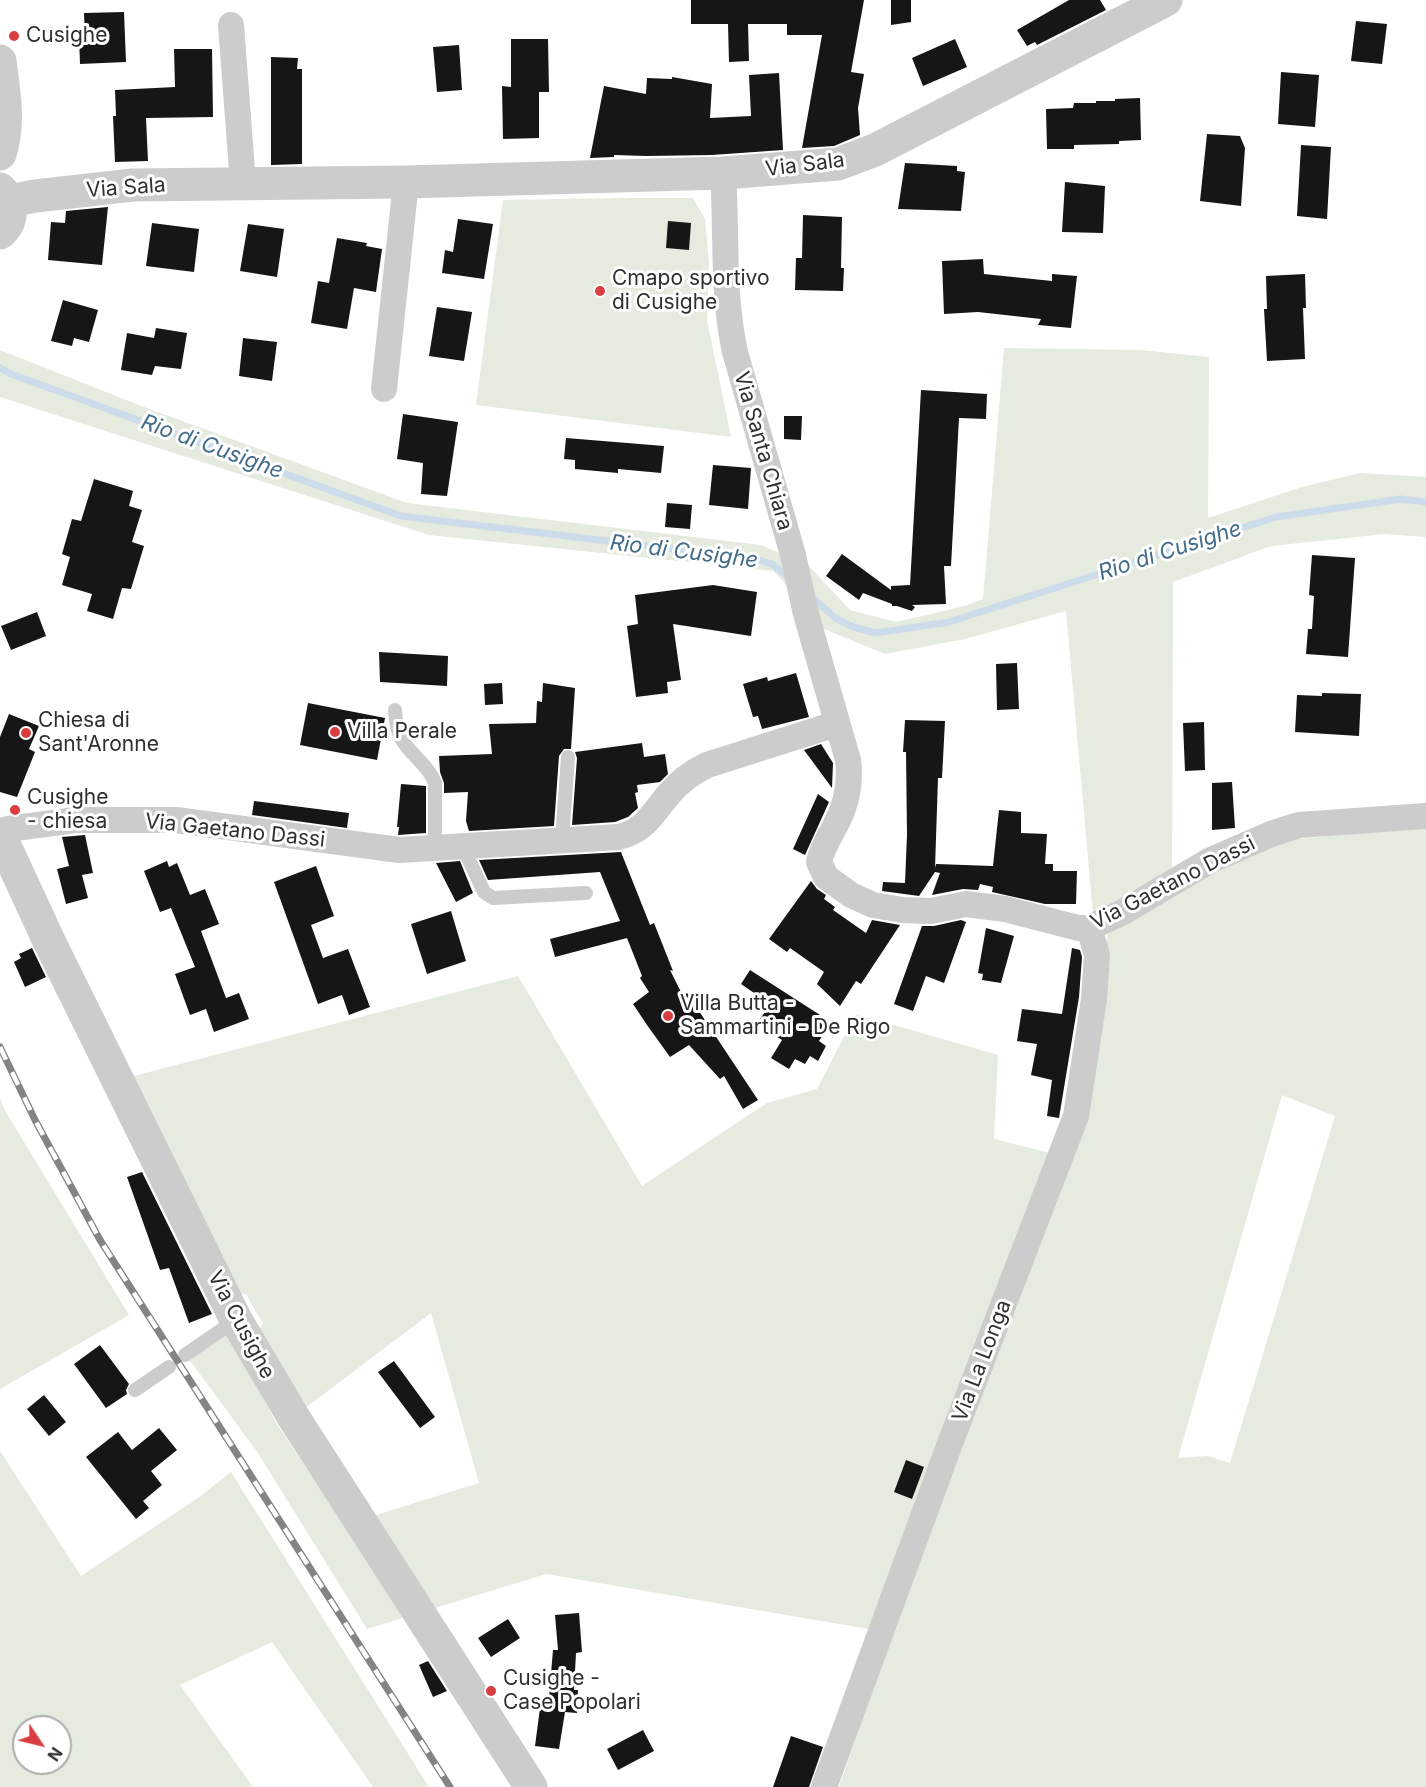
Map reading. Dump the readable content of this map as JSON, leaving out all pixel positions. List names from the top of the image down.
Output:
{
  "streets": {
    "street": [
      "Via Sala",
      "Via Santa Chiara",
      "Via Gaetano Dassi",
      "Via Cusighe",
      "Via La Longa"
    ]
  },
  "crossings": [
    ["Via Sala", "Via Santa Chiara"],
    ["Via Santa Chiara", "Via Gaetano Dassi"],
    ["Via Gaetano Dassi", "Via Cusighe"],
    ["Via Gaetano Dassi", "Via La Longa"]
  ],
  "water": ["Rio di Cusighe"],
  "places": [
    "Cusighe",
    "Cmapo sportivo di Cusighe",
    "Villa Perale",
    "Chiesa di Sant'Aronne",
    "Cusighe - chiesa",
    "Villa Butta - Sammartini - De Rigo",
    "Cusighe - Case Popolari"
  ],
  "north": "bottom right"
}
